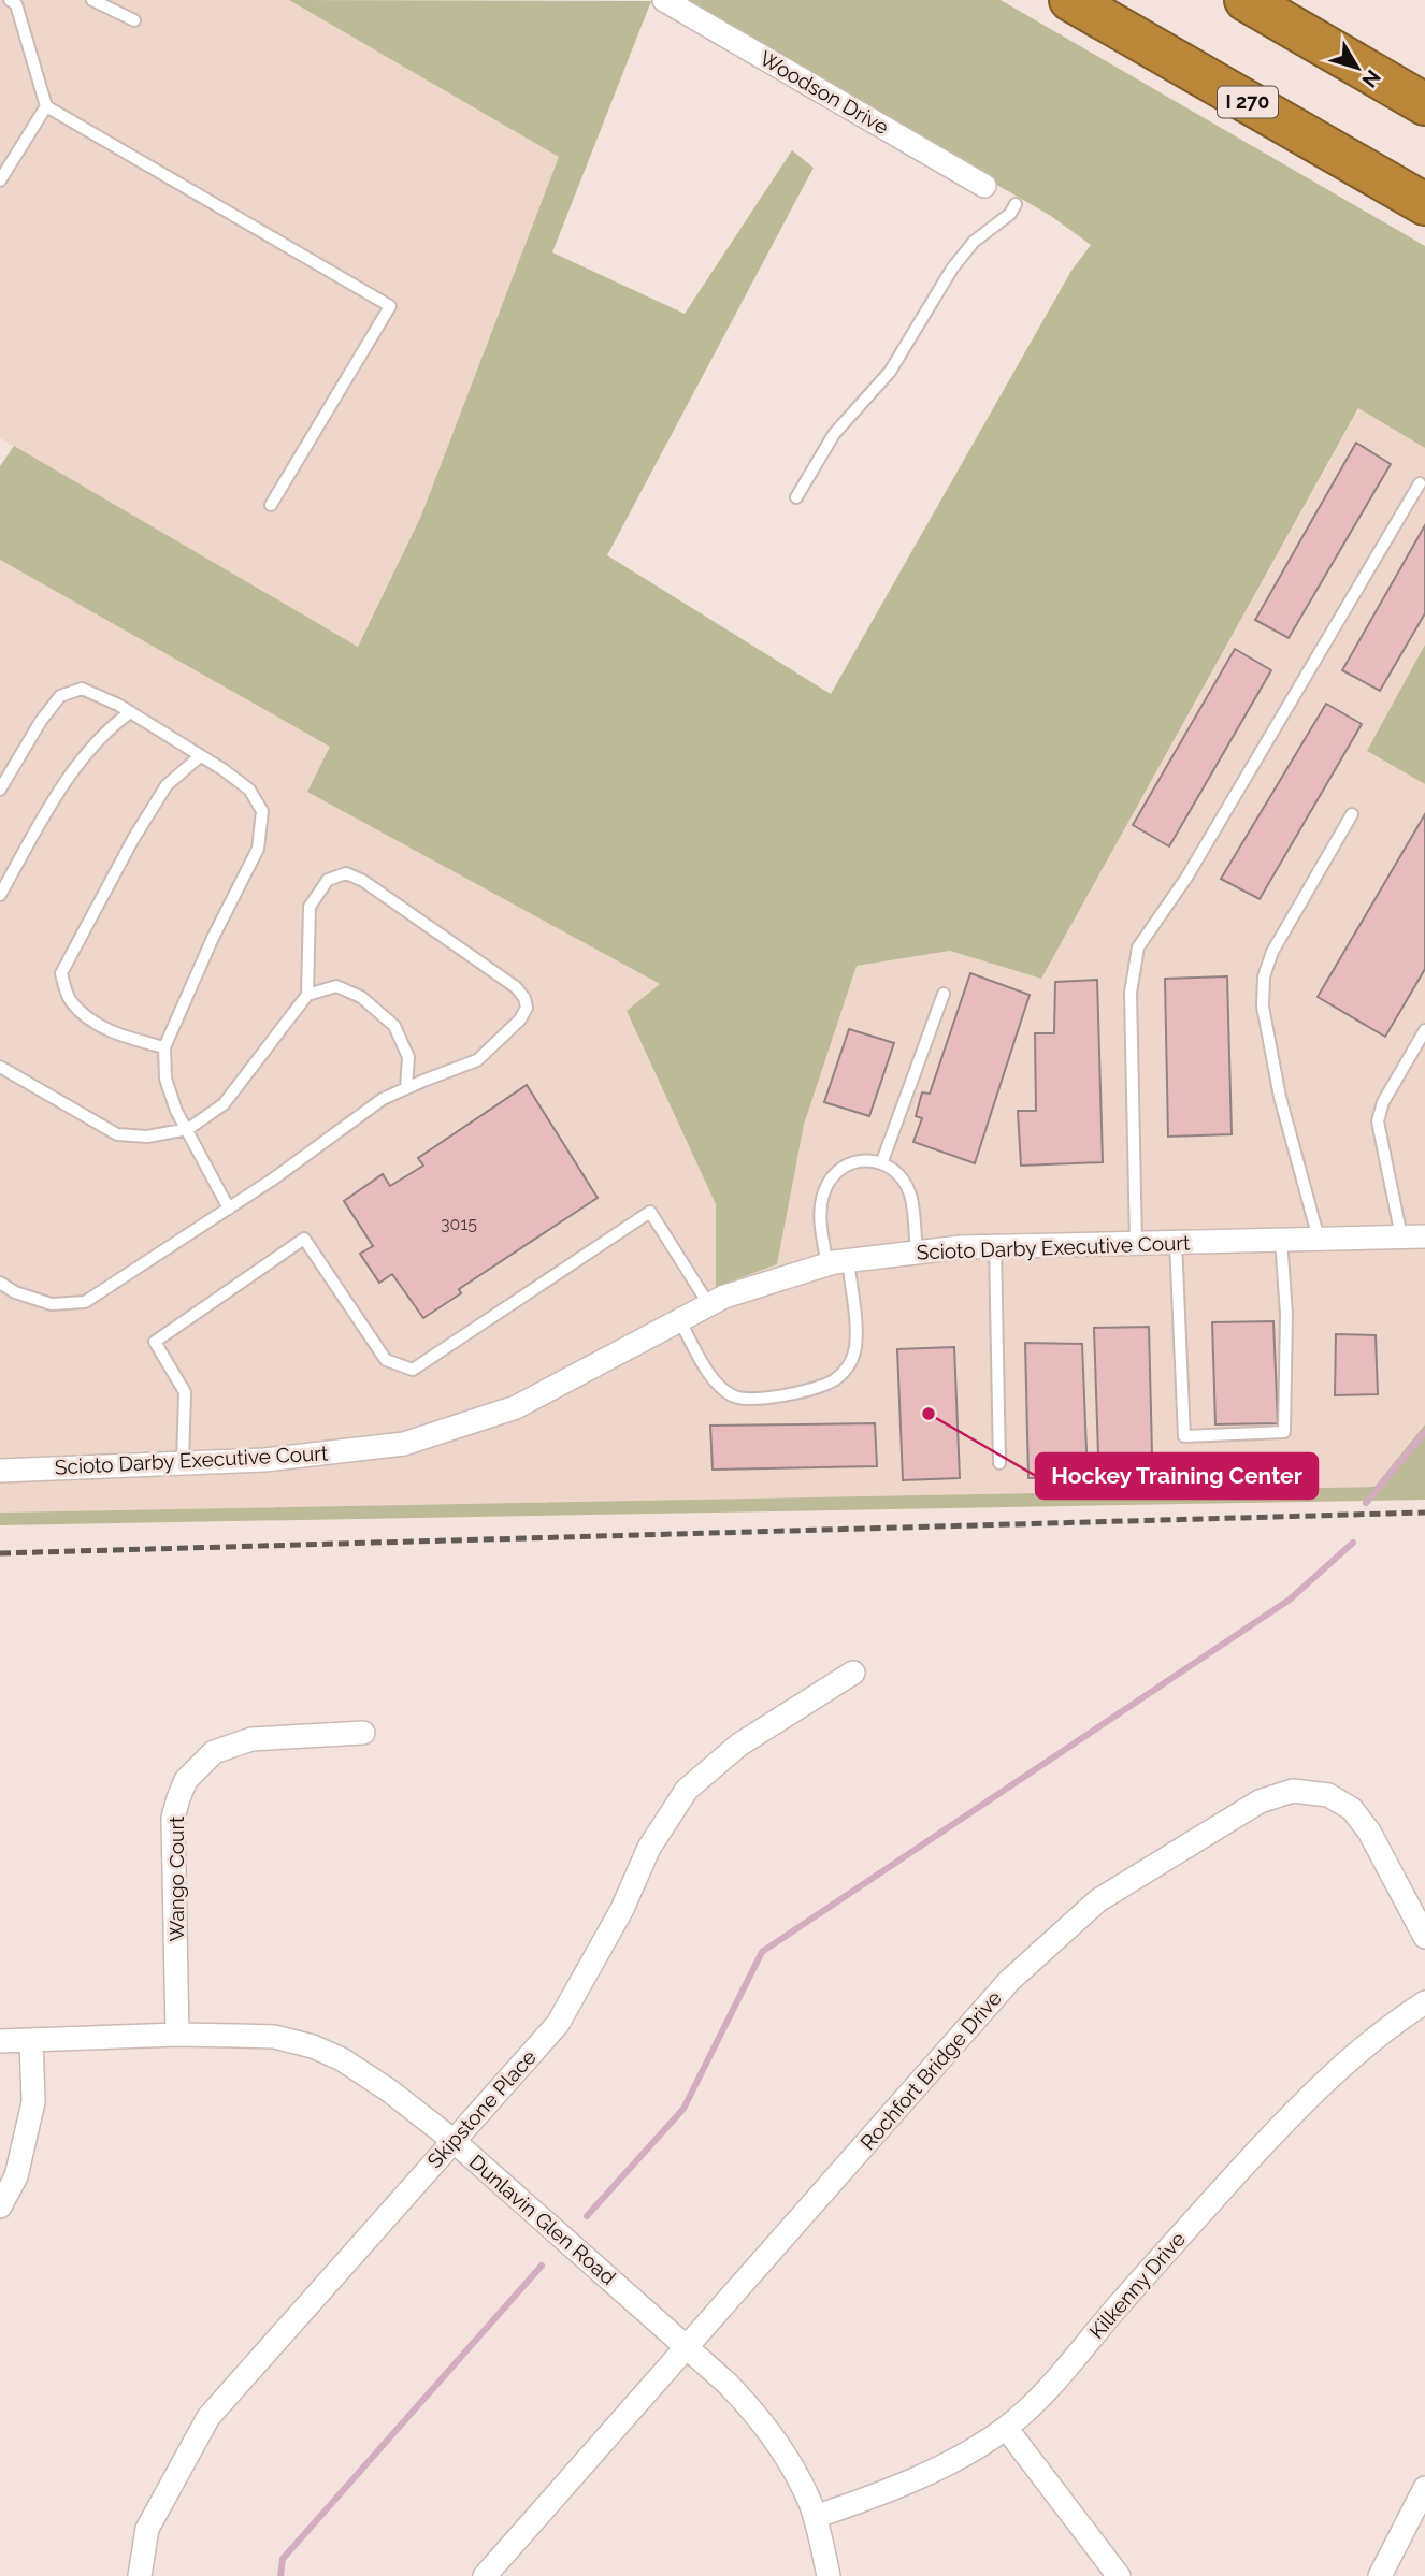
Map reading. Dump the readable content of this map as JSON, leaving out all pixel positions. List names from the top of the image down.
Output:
{
  "streets": {
    "highway": ["I 270"],
    "street": [
      "Woodson Drive",
      "Scioto Darby Executive Court",
      "Wango Court",
      "Rochfort Bridge Drive",
      "Skipstone Place",
      "Dunlavin Glen Road",
      "Kilkenny Drive"
    ]
  },
  "crossings": [
    ["Wango Court", "Dunlavin Glen Road"],
    ["Rochfort Bridge Drive", "Dunlavin Glen Road"],
    ["Skipstone Place", "Dunlavin Glen Road"],
    ["Dunlavin Glen Road", "Kilkenny Drive"]
  ],
  "places": ["Hockey Training Center"],
  "house_numbers": ["3015"],
  "north": "bottom right"
}
